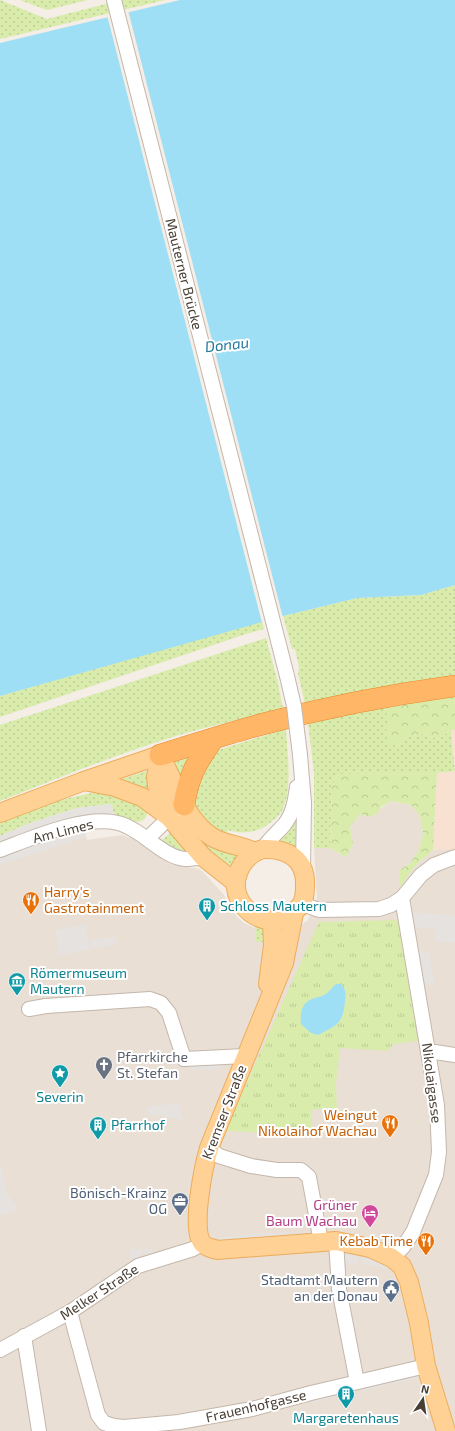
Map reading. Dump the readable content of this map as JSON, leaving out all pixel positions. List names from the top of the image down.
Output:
{
  "streets": {
    "main road": ["Kremser Straße"],
    "street": [
      "Mauterner Brücke",
      "Am Limes",
      "Nikolaigasse",
      "Melker Straße",
      "Frauenhofgasse"
    ]
  },
  "crossings": [
    ["Kremser Straße", "Melker Straße"],
    ["Melker Straße", "Frauenhofgasse"]
  ],
  "water": ["Donau"],
  "places": {
    "restaurant": ["Harry's Gastrotainment", "Weingut Nikolaihof Wachau", "Kebab Time"],
    "building": ["Schloss Mautern", "Pfarrhof", "Margaretenhaus"],
    "museum": ["Römermuseum Mautern"],
    "church": ["Pfarrkirche St. Stefan"],
    "place": ["Severin"],
    "office": ["Bönisch-Krainz OG"],
    "hotel": ["Grüner Baum Wachau"],
    "public building": ["Stadtamt Mautern an der Donau"]
  },
  "north": "top"
}
